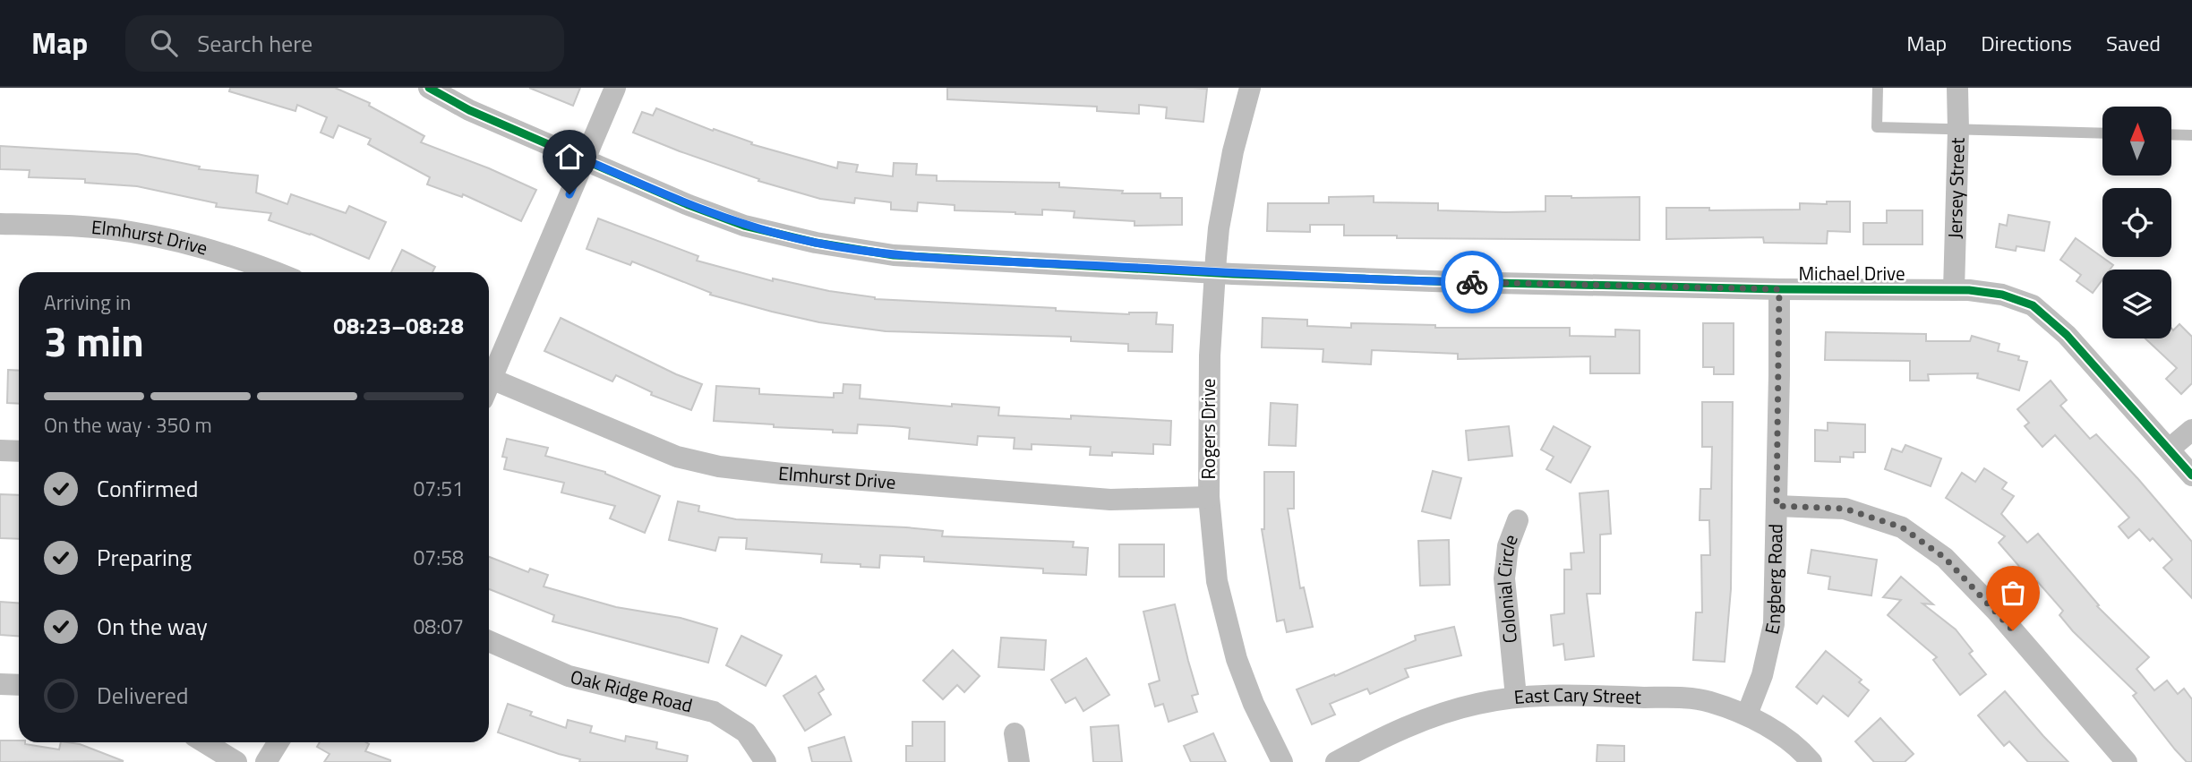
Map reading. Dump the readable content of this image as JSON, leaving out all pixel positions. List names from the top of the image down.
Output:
{
  "streets": {
    "street": [
      "Jersey Street",
      "Elmhurst Drive",
      "Michael Drive",
      "Rogers Drive",
      "Engberg Road",
      "Colonial Circle",
      "Oak Ridge Road",
      "East Cary Street"
    ]
  },
  "crossings": [
    ["Jersey Street", "Michael Drive"],
    ["Elmhurst Drive", "Rogers Drive"],
    ["Michael Drive", "Rogers Drive"],
    ["Michael Drive", "Engberg Road"],
    ["Engberg Road", "East Cary Street"],
    ["Colonial Circle", "East Cary Street"]
  ],
  "north": "top",
  "page": {
    "header": "Map",
    "search": "Search here",
    "nav": ["Map", "Directions", "Saved"],
    "heading": ["3 min", "Arriving in", "08:23–08:28"],
    "bar": "On the way · 350 m",
    "list": [
      ["Confirmed", "07:51"],
      ["Preparing", "07:58"],
      ["On the way", "08:07"],
      "Delivered"
    ]
  }
}
